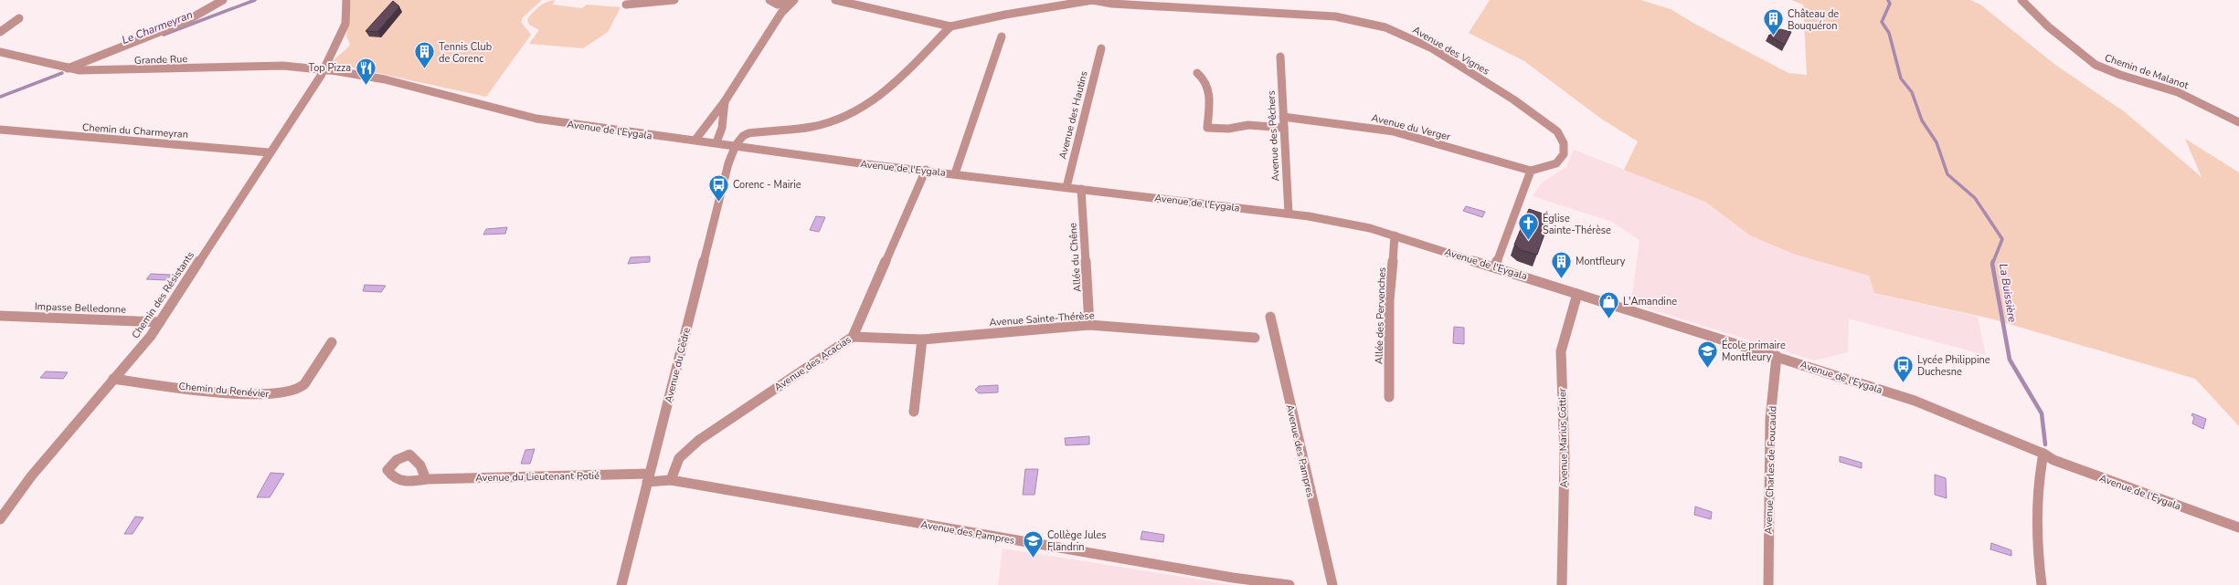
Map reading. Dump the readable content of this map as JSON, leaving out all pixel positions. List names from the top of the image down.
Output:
{
  "streets": {
    "street": [
      "Avenue des Vignes",
      "Grande Rue",
      "Chemin de Malanot",
      "Avenue des Hautins",
      "Avenue du Verger",
      "Avenue de l'Eygala",
      "Chemin du Charmeyran",
      "Avenue des Pêchers",
      "Allée du Chêne",
      "Chemin des Résistants",
      "Impasse Belledonne",
      "Allée des Pervenches",
      "Avenue Sainte-Thérèse",
      "Avenue des Acacias",
      "Avenue du Cèdre",
      "Chemin du Renévier",
      "Avenue Marius Cottier",
      "Avenue des Pampres",
      "Avenue Charles de Foucauld",
      "Avenue du Lieutenant Potié"
    ]
  },
  "crossings": [
    ["Avenue des Vignes", "Avenue du Verger"],
    ["Grande Rue", "Avenue de l'Eygala"],
    ["Grande Rue", "Chemin des Résistants"],
    ["Avenue des Hautins", "Avenue de l'Eygala"],
    ["Avenue du Verger", "Avenue des Pêchers"],
    ["Avenue de l'Eygala", "Avenue des Pêchers"],
    ["Avenue de l'Eygala", "Allée du Chêne"],
    ["Avenue de l'Eygala", "Chemin des Résistants"],
    ["Avenue de l'Eygala", "Allée des Pervenches"],
    ["Avenue de l'Eygala", "Avenue des Acacias"],
    ["Avenue de l'Eygala", "Avenue du Cèdre"],
    ["Avenue de l'Eygala", "Avenue Marius Cottier"],
    ["Avenue de l'Eygala", "Avenue Charles de Foucauld"],
    ["Chemin du Charmeyran", "Chemin des Résistants"],
    ["Allée du Chêne", "Avenue Sainte-Thérèse"],
    ["Chemin des Résistants", "Impasse Belledonne"],
    ["Chemin des Résistants", "Chemin du Renévier"],
    ["Avenue Sainte-Thérèse", "Avenue des Acacias"],
    ["Avenue des Acacias", "Avenue des Pampres"],
    ["Avenue du Cèdre", "Avenue des Pampres"],
    ["Avenue du Cèdre", "Avenue du Lieutenant Potié"],
    ["Avenue des Pampres", "Avenue du Lieutenant Potié"]
  ],
  "water": ["Le Charmeyran", "La Buissière"],
  "places": {
    "building": ["Château de Bouquéron", "Tennis Club de Corenc", "Montfleury"],
    "restaurant": ["Top Pizza"],
    "bus stop": ["Corenc - Mairie", "Lycée Philippine Duchesne"],
    "church": ["Église Sainte-Thérèse"],
    "shop": ["L'Amandine"],
    "school or university": ["École primaire Montfleury", "Collège Jules Flandrin"]
  }
}
